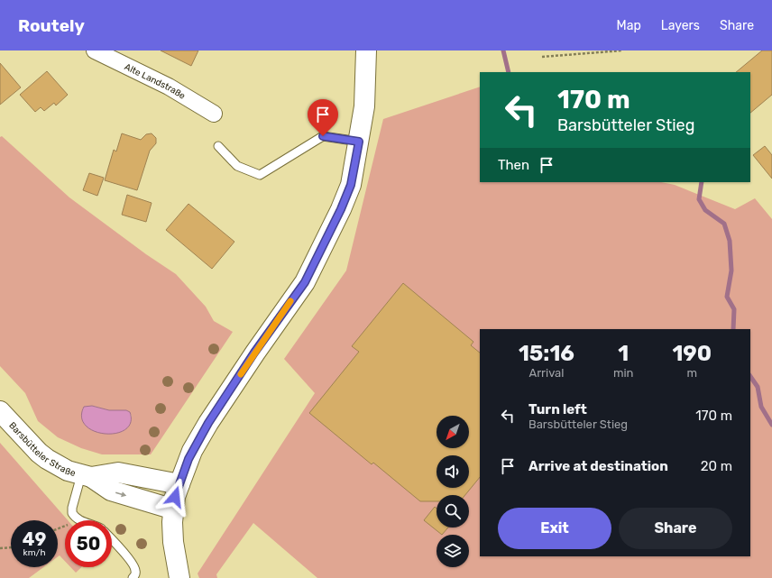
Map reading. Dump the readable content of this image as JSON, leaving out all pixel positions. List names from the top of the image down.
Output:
{
  "streets": {
    "main road": ["Barsbütteler Straße"],
    "street": ["Alte Landstraße"]
  },
  "north": "bottom left",
  "page": {
    "header": "Routely",
    "nav": ["Map", "Layers", "Share"],
    "turn": ["170 m", "Barsbütteler Stieg"],
    "then": "Then",
    "eta": [
      "15:16",
      "Arrival",
      "1",
      "min",
      "190",
      "m"
    ],
    "list": [
      {
        "name": "Turn left",
        "note": "Barsbütteler Stieg",
        "value": "170 m"
      },
      {
        "name": "Arrive at destination",
        "value": "20 m"
      }
    ],
    "buttons": ["Exit", "Share"],
    "speed": "49 km/h",
    "limit": "50"
  }
}
